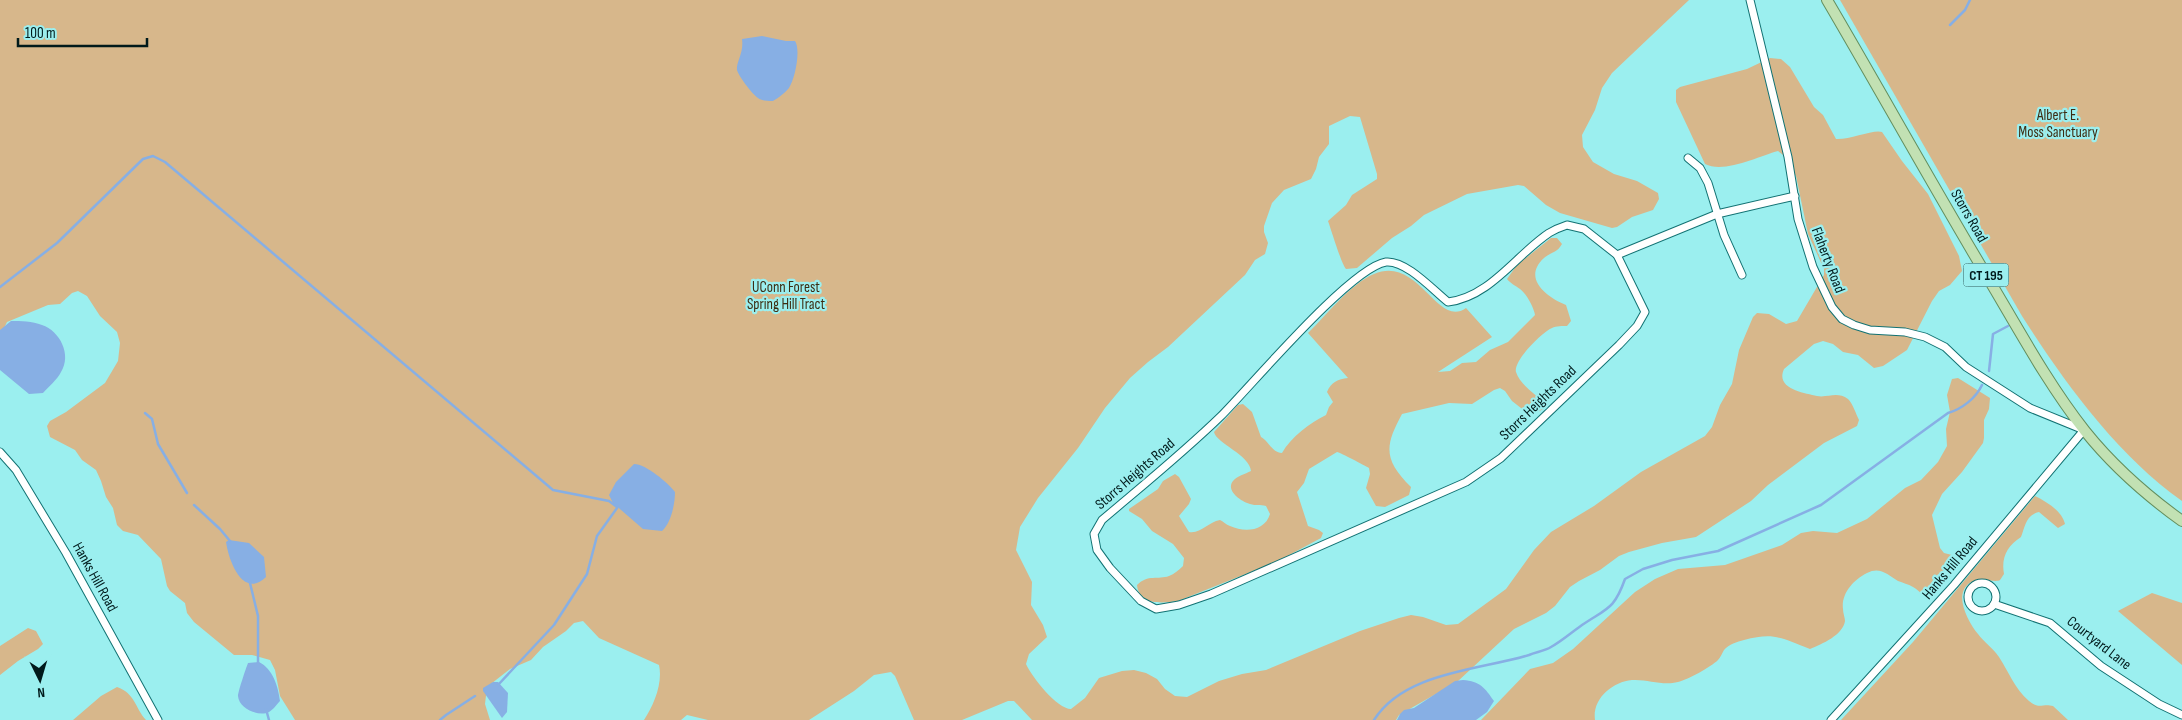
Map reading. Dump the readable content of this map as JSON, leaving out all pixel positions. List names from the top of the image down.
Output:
{
  "streets": {
    "main road": ["Storrs Road", "CT 195"],
    "street": [
      "Flaherty Road",
      "Storrs Heights Road",
      "Hanks Hill Road",
      "Courtyard Lane"
    ]
  },
  "crossings": [
    ["Storrs Road", "Flaherty Road"],
    ["Storrs Road", "Hanks Hill Road"],
    ["Flaherty Road", "Hanks Hill Road"]
  ],
  "parks": ["Albert E. Moss Sanctuary", "UConn Forest Spring Hill Tract"],
  "scale_bar": "100 m",
  "north": "bottom"
}
